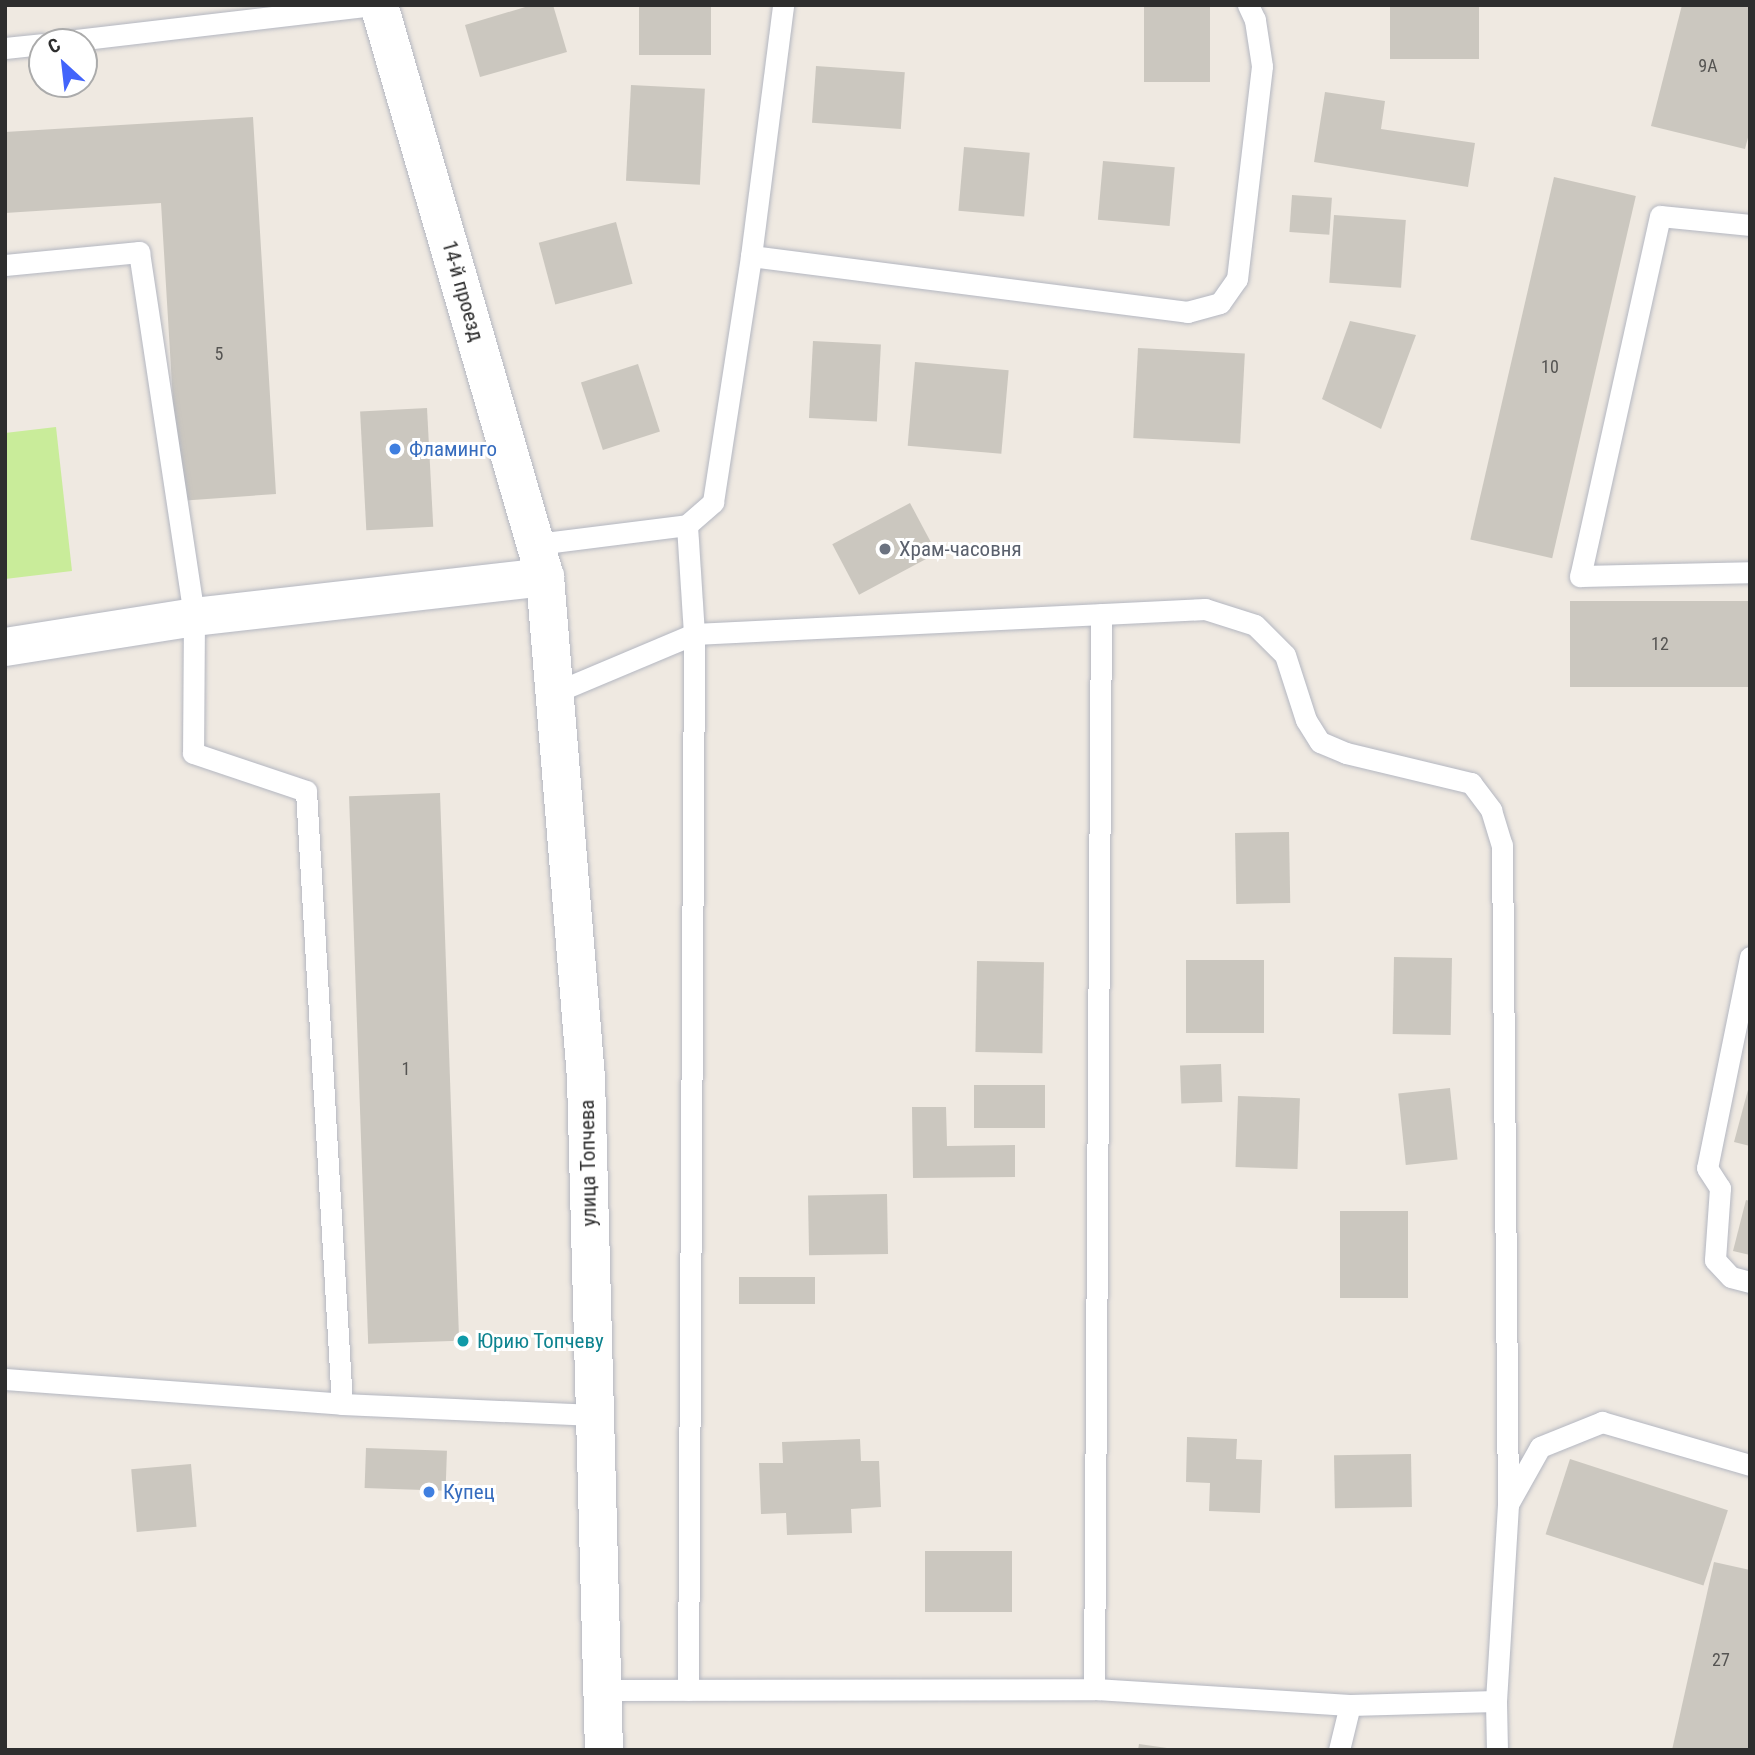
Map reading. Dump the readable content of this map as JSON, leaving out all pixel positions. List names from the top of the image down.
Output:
{
  "streets": {
    "street": ["14-й проезд", "улица Топчева"]
  },
  "crossings": [
    ["14-й проезд", "улица Топчева"]
  ],
  "places": [
    "Фламинго",
    "Храм-часовня",
    "Юрию Топчеву",
    "Купец"
  ],
  "house_numbers": [
    "9А",
    "5",
    "10",
    "12",
    "1",
    "27"
  ],
  "north": "top left"
}
